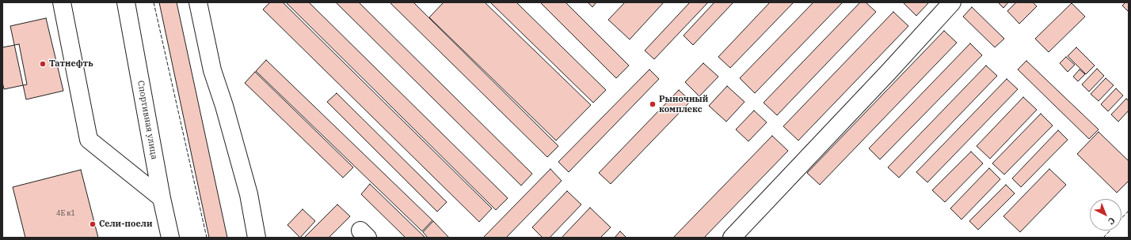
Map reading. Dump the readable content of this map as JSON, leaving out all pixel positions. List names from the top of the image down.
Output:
{
  "streets": {
    "street": ["Спортивная улица"]
  },
  "places": ["Татнефть", "Рыночный комплекс", "Сели-поели"],
  "house_numbers": ["4Е к1"],
  "north": "bottom right"
}
